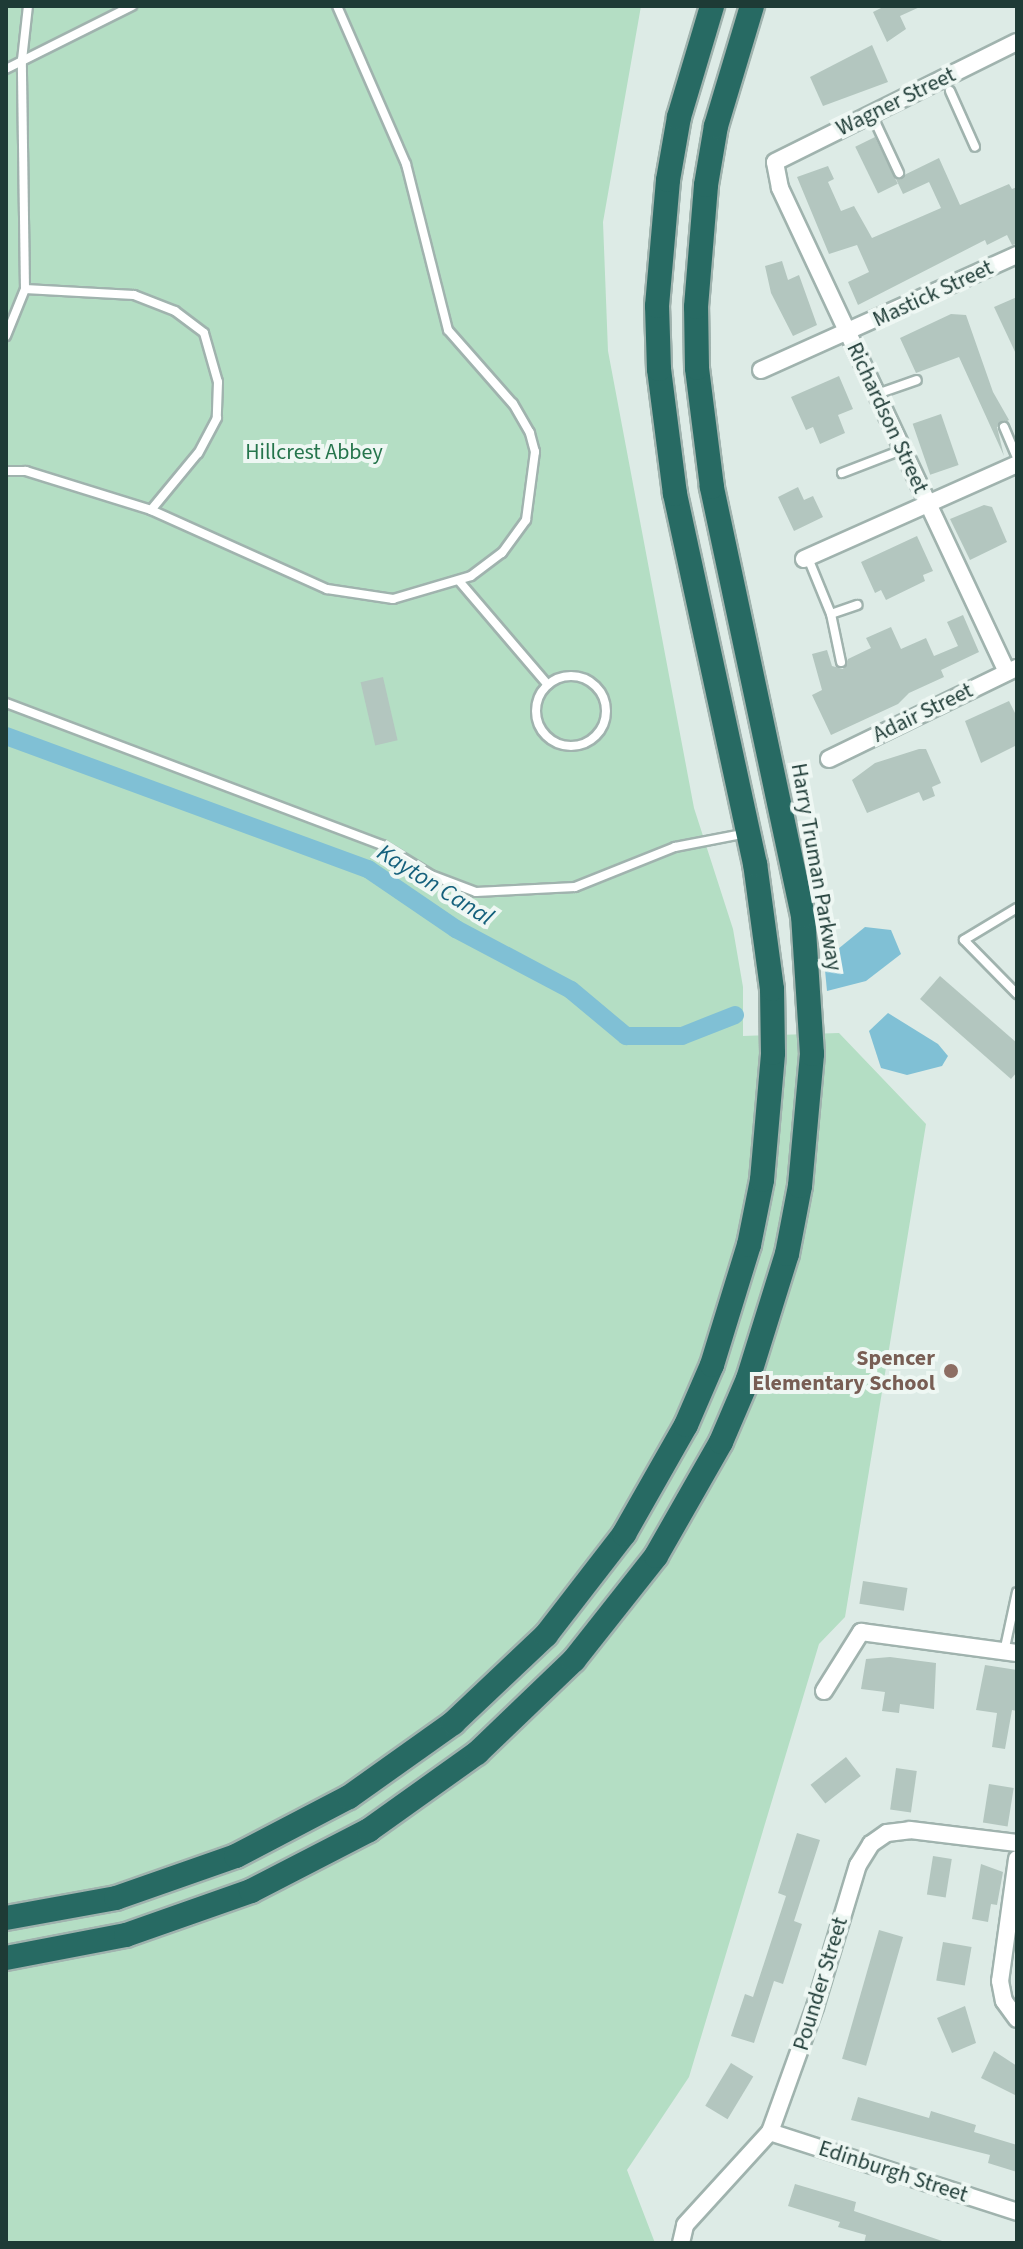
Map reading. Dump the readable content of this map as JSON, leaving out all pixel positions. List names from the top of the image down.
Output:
{
  "streets": {
    "highway": ["Harry Truman Parkway"],
    "street": [
      "Wagner Street",
      "Mastick Street",
      "Richardson Street",
      "Adair Street",
      "Pounder Street",
      "Edinburgh Street"
    ]
  },
  "crossings": [
    ["Wagner Street", "Richardson Street"],
    ["Mastick Street", "Richardson Street"],
    ["Richardson Street", "Adair Street"],
    ["Pounder Street", "Edinburgh Street"]
  ],
  "water": ["Kayton Canal"],
  "parks": ["Hillcrest Abbey"],
  "places": ["Spencer Elementary School"]
}
